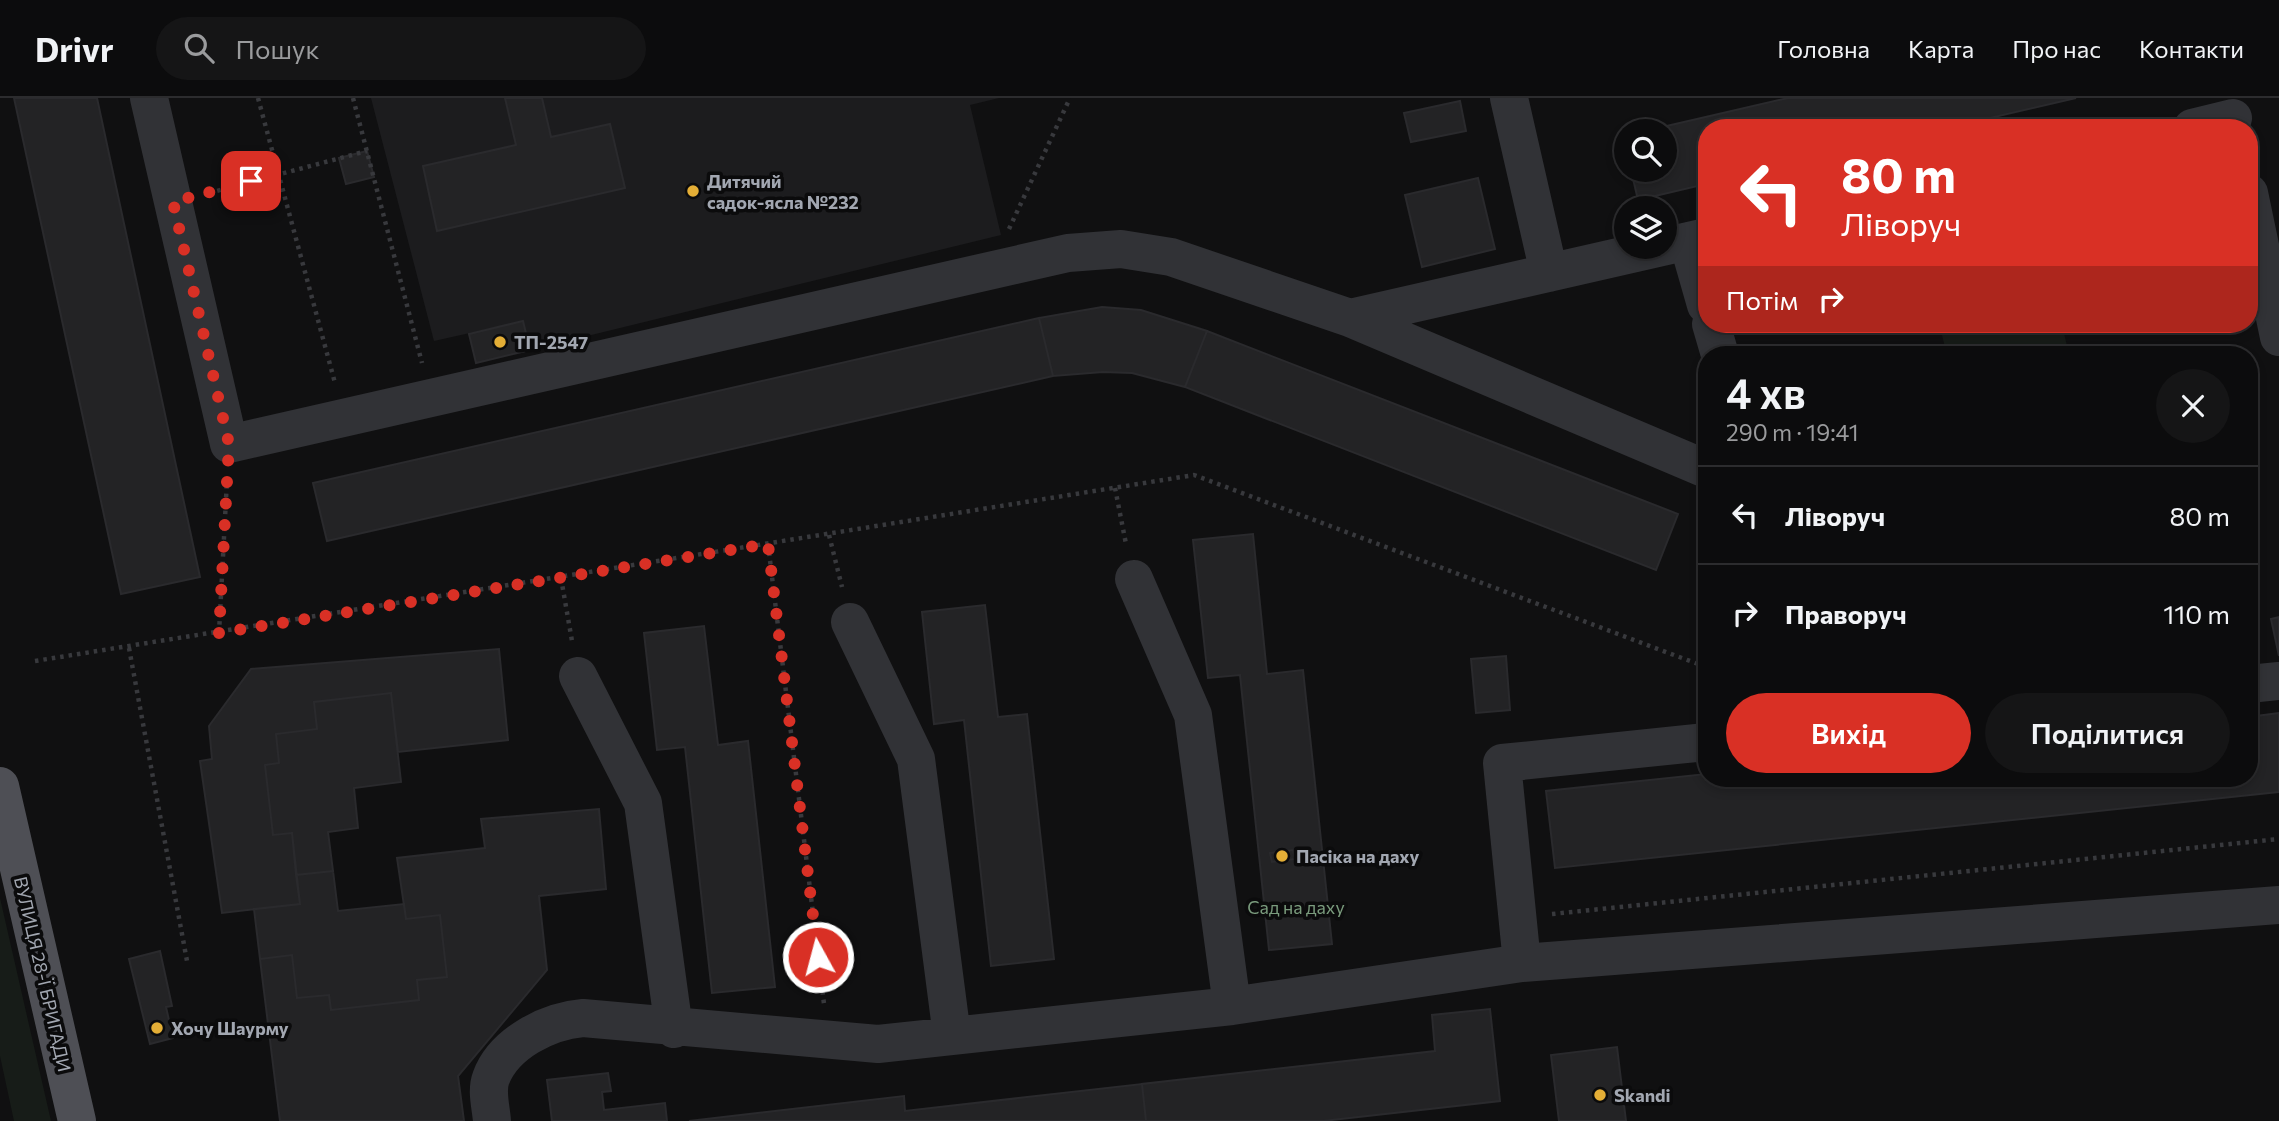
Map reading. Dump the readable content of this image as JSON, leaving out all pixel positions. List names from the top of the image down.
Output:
{
  "streets": {
    "main road": ["ВУЛИЦЯ 28-Ї БРИГАДИ"]
  },
  "parks": ["Сад на даху"],
  "places": [
    "Дитячий садок-ясла №232",
    "ТП-2547",
    "Пасіка на даху",
    "Хочу Шаурму",
    "Skandi"
  ],
  "page": {
    "header": "Drivr",
    "search": "Пошук",
    "nav": [
      "Головна",
      "Карта",
      "Про нас",
      "Контакти"
    ],
    "turn": ["80 m", "Ліворуч"],
    "then": "Потім",
    "heading": ["4 хв", "290 m · 19:41"],
    "list": [
      {
        "name": "Ліворуч",
        "value": "80 m"
      },
      {
        "name": "Праворуч",
        "value": "110 m"
      }
    ],
    "buttons": ["Вихід", "Поділитися"]
  }
}
